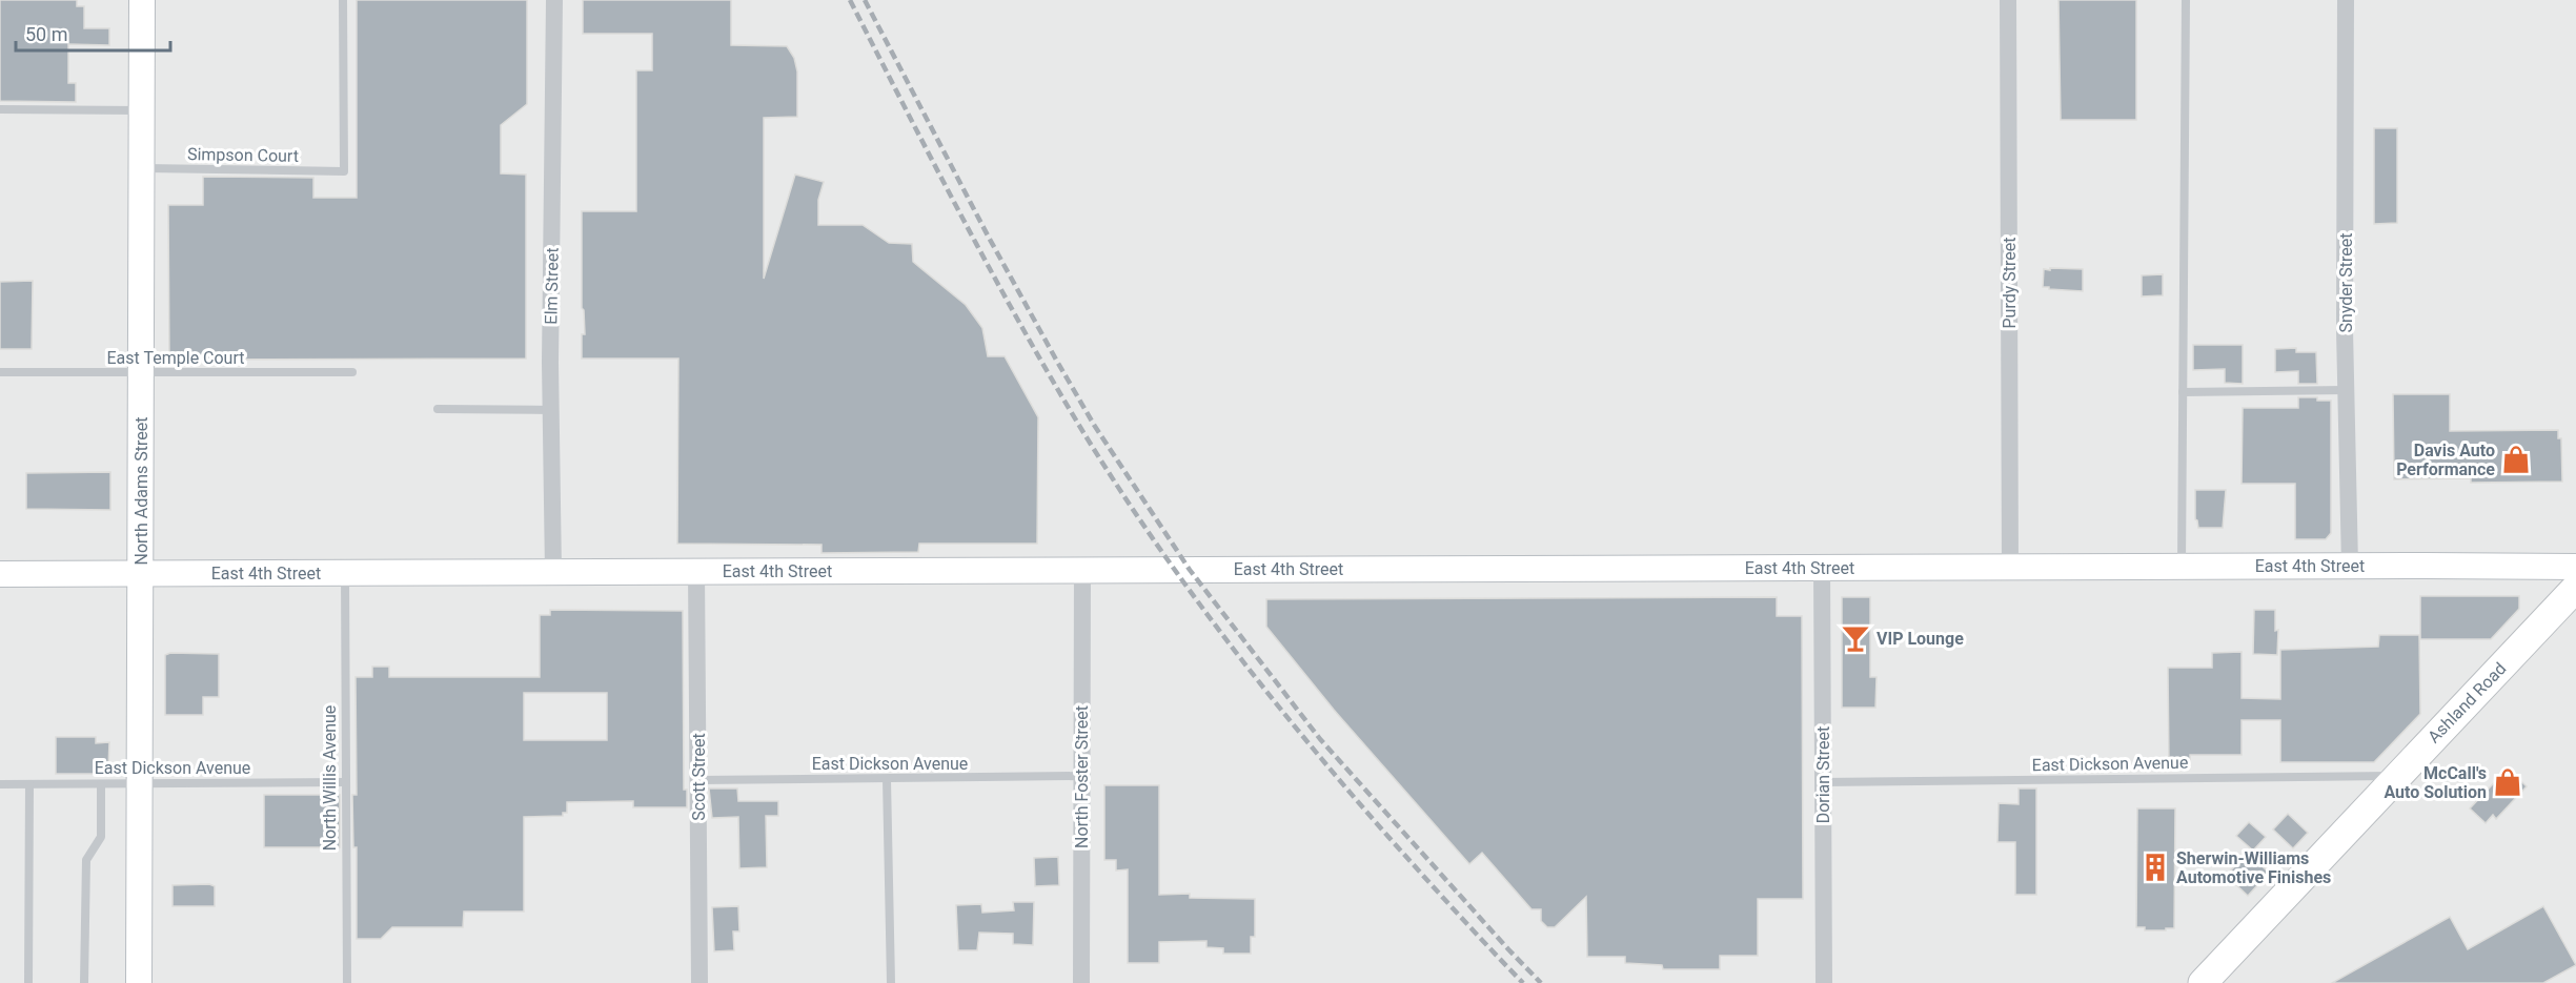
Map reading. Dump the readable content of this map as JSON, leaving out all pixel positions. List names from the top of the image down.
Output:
{
  "streets": {
    "main road": ["North Adams Street", "East 4th Street", "Ashland Road"],
    "street": [
      "Purdy Street",
      "Snyder Street",
      "Elm Street",
      "Dorian Street",
      "Scott Street",
      "North Foster Street"
    ],
    "lane": [
      "Simpson Court",
      "East Temple Court",
      "East Dickson Avenue",
      "North Willis Avenue"
    ]
  },
  "crossings": [
    ["Simpson Court", "North Adams Street"],
    ["Purdy Street", "East 4th Street"],
    ["Snyder Street", "East 4th Street"],
    ["Elm Street", "East 4th Street"],
    ["East Temple Court", "North Adams Street"],
    ["North Adams Street", "East 4th Street"],
    ["North Adams Street", "East Dickson Avenue"],
    ["East 4th Street", "Dorian Street"],
    ["East 4th Street", "Scott Street"],
    ["East 4th Street", "North Foster Street"],
    ["East 4th Street", "North Willis Avenue"],
    ["Ashland Road", "East Dickson Avenue"],
    ["East Dickson Avenue", "Dorian Street"],
    ["East Dickson Avenue", "Scott Street"],
    ["East Dickson Avenue", "North Foster Street"],
    ["East Dickson Avenue", "North Willis Avenue"]
  ],
  "places": {
    "shop": ["Davis Auto Performance", "McCall's Auto Solution"],
    "bar": ["VIP Lounge"],
    "building": ["Sherwin-Williams Automotive Finishes"]
  },
  "scale_bar": "50 m"
}
